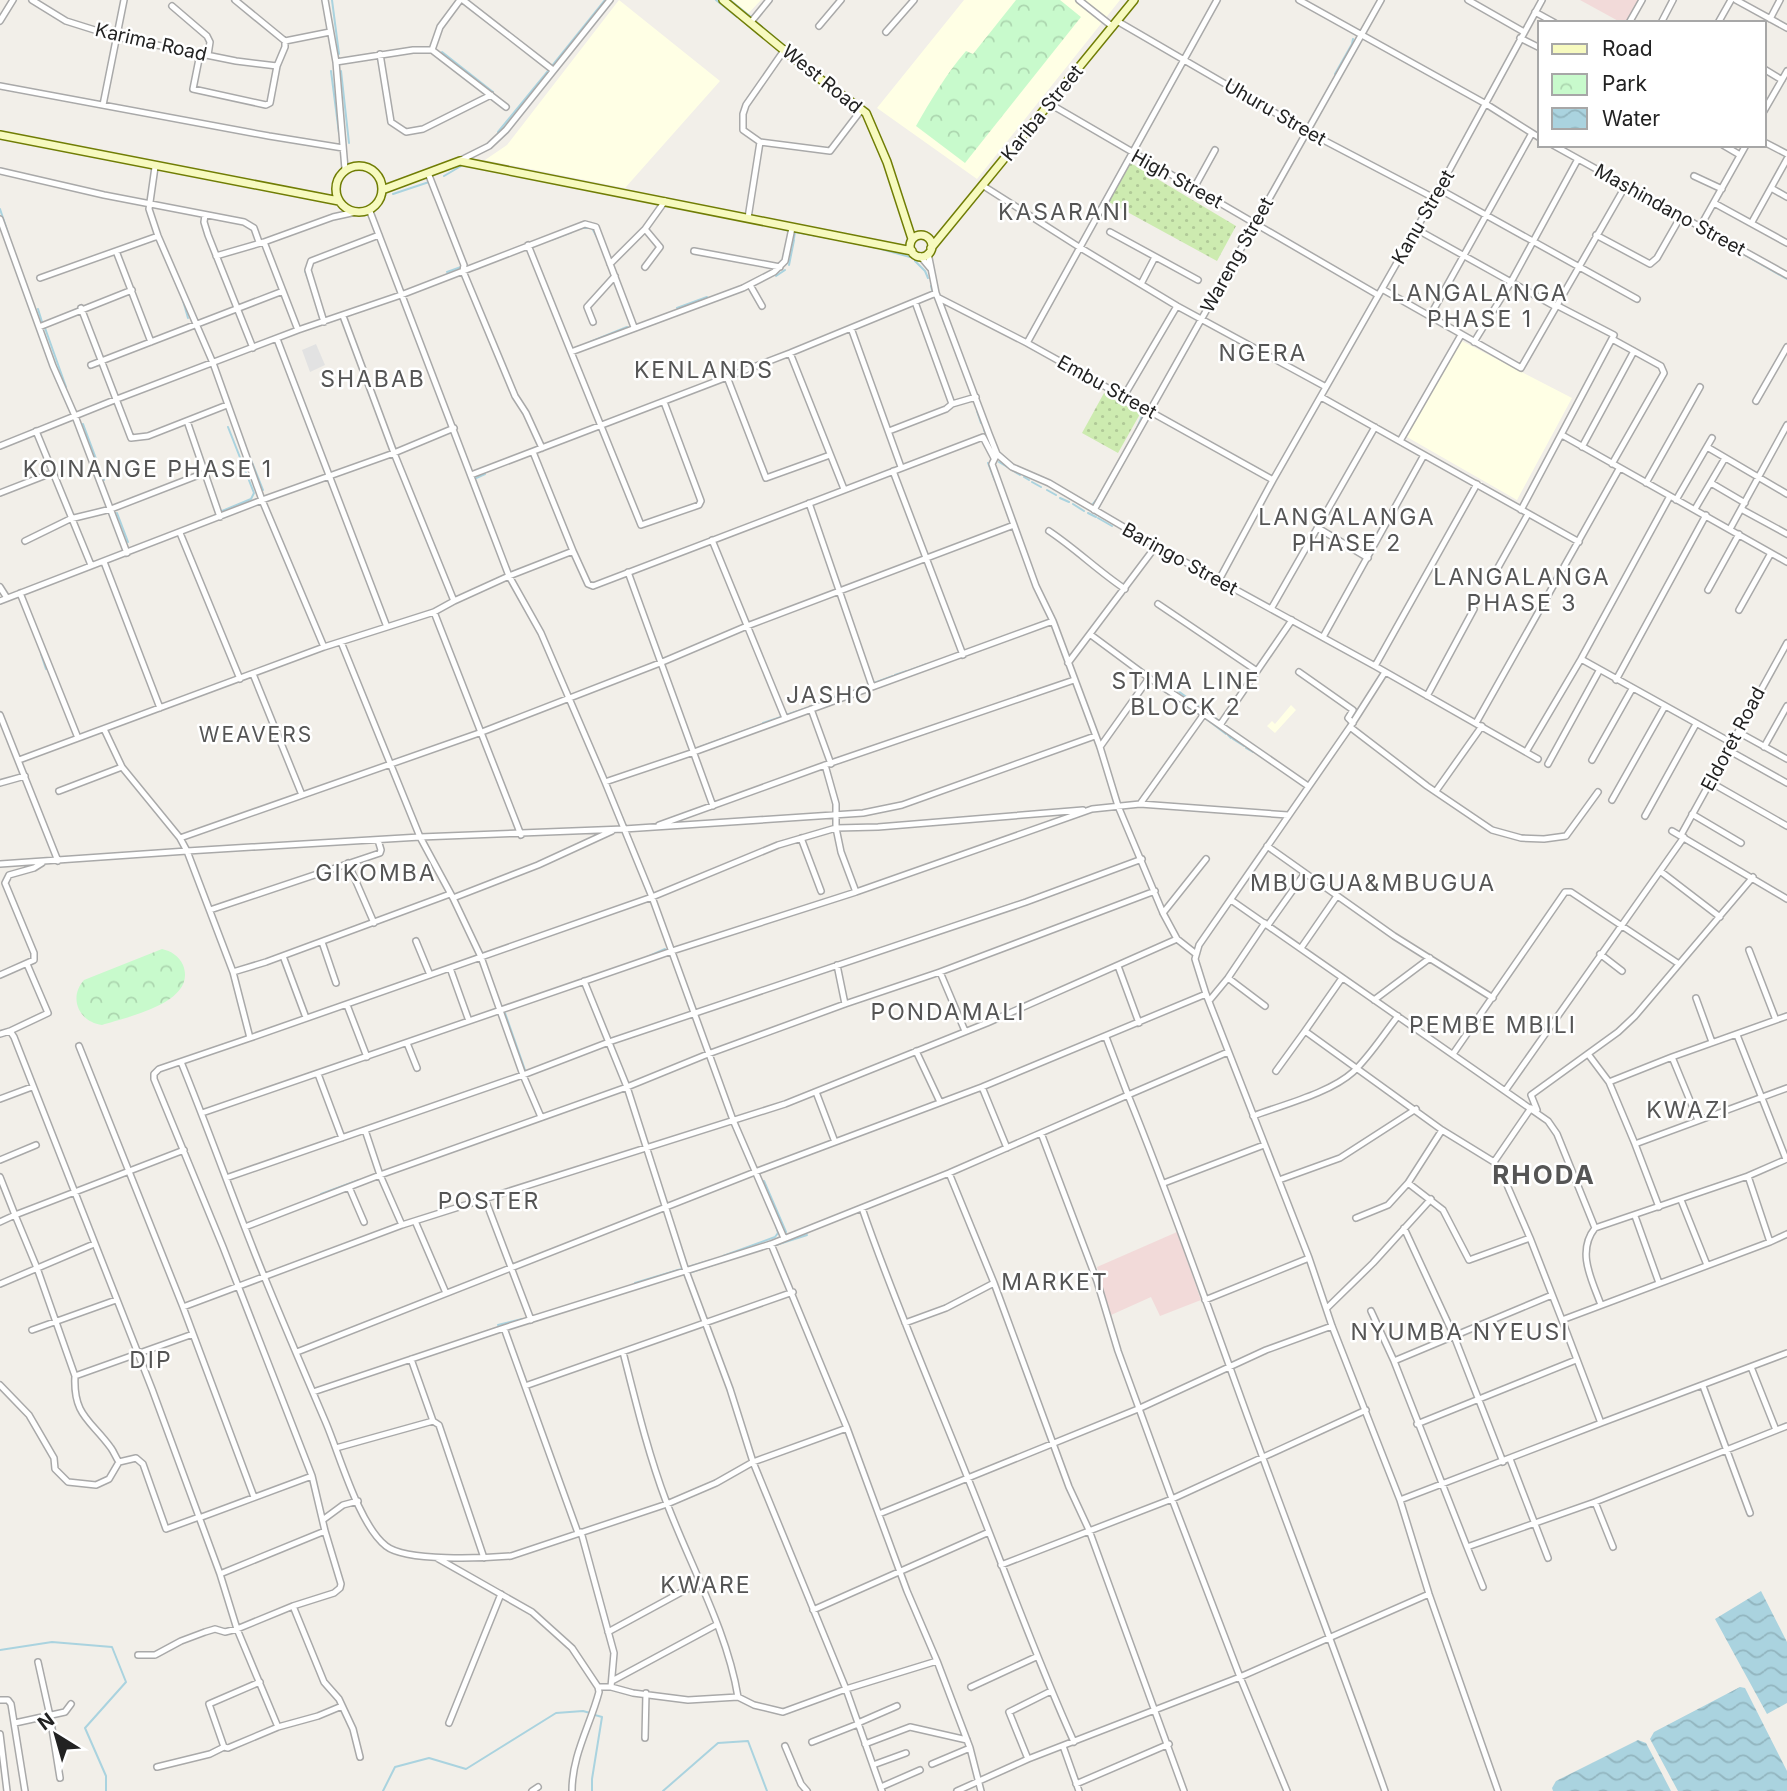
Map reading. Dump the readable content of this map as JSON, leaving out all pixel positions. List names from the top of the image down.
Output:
{
  "streets": {
    "street": [
      "Karima Road",
      "West Road",
      "Uhuru Street",
      "Kariba Street",
      "High Street",
      "Mashindano Street",
      "Kanu Street",
      "Wareng Street",
      "Embu Street",
      "Baringo Street",
      "Eldoret Road"
    ]
  },
  "crossings": [
    ["West Road", "Kariba Street"],
    ["Uhuru Street", "Kariba Street"],
    ["Uhuru Street", "Kanu Street"],
    ["Uhuru Street", "Wareng Street"],
    ["Kariba Street", "High Street"],
    ["High Street", "Kanu Street"],
    ["High Street", "Wareng Street"],
    ["Kanu Street", "Embu Street"],
    ["Kanu Street", "Baringo Street"],
    ["Wareng Street", "Embu Street"],
    ["Wareng Street", "Baringo Street"]
  ],
  "districts": [
    "KASARANI",
    "LANGALANGA PHASE 1",
    "NGERA",
    "KENLANDS",
    "SHABAB",
    "KOINANGE PHASE 1",
    "LANGALANGA PHASE 2",
    "LANGALANGA PHASE 3",
    "STIMA LINE BLOCK 2",
    "JASHO",
    "WEAVERS",
    "GIKOMBA",
    "MBUGUA&MBUGUA",
    "PONDAMALI",
    "PEMBE MBILI",
    "KWAZI",
    "RHODA",
    "POSTER",
    "MARKET",
    "NYUMBA NYEUSI",
    "DIP",
    "KWARE"
  ],
  "legend": ["Road", "Park", "Water"],
  "north": "top left"
}
